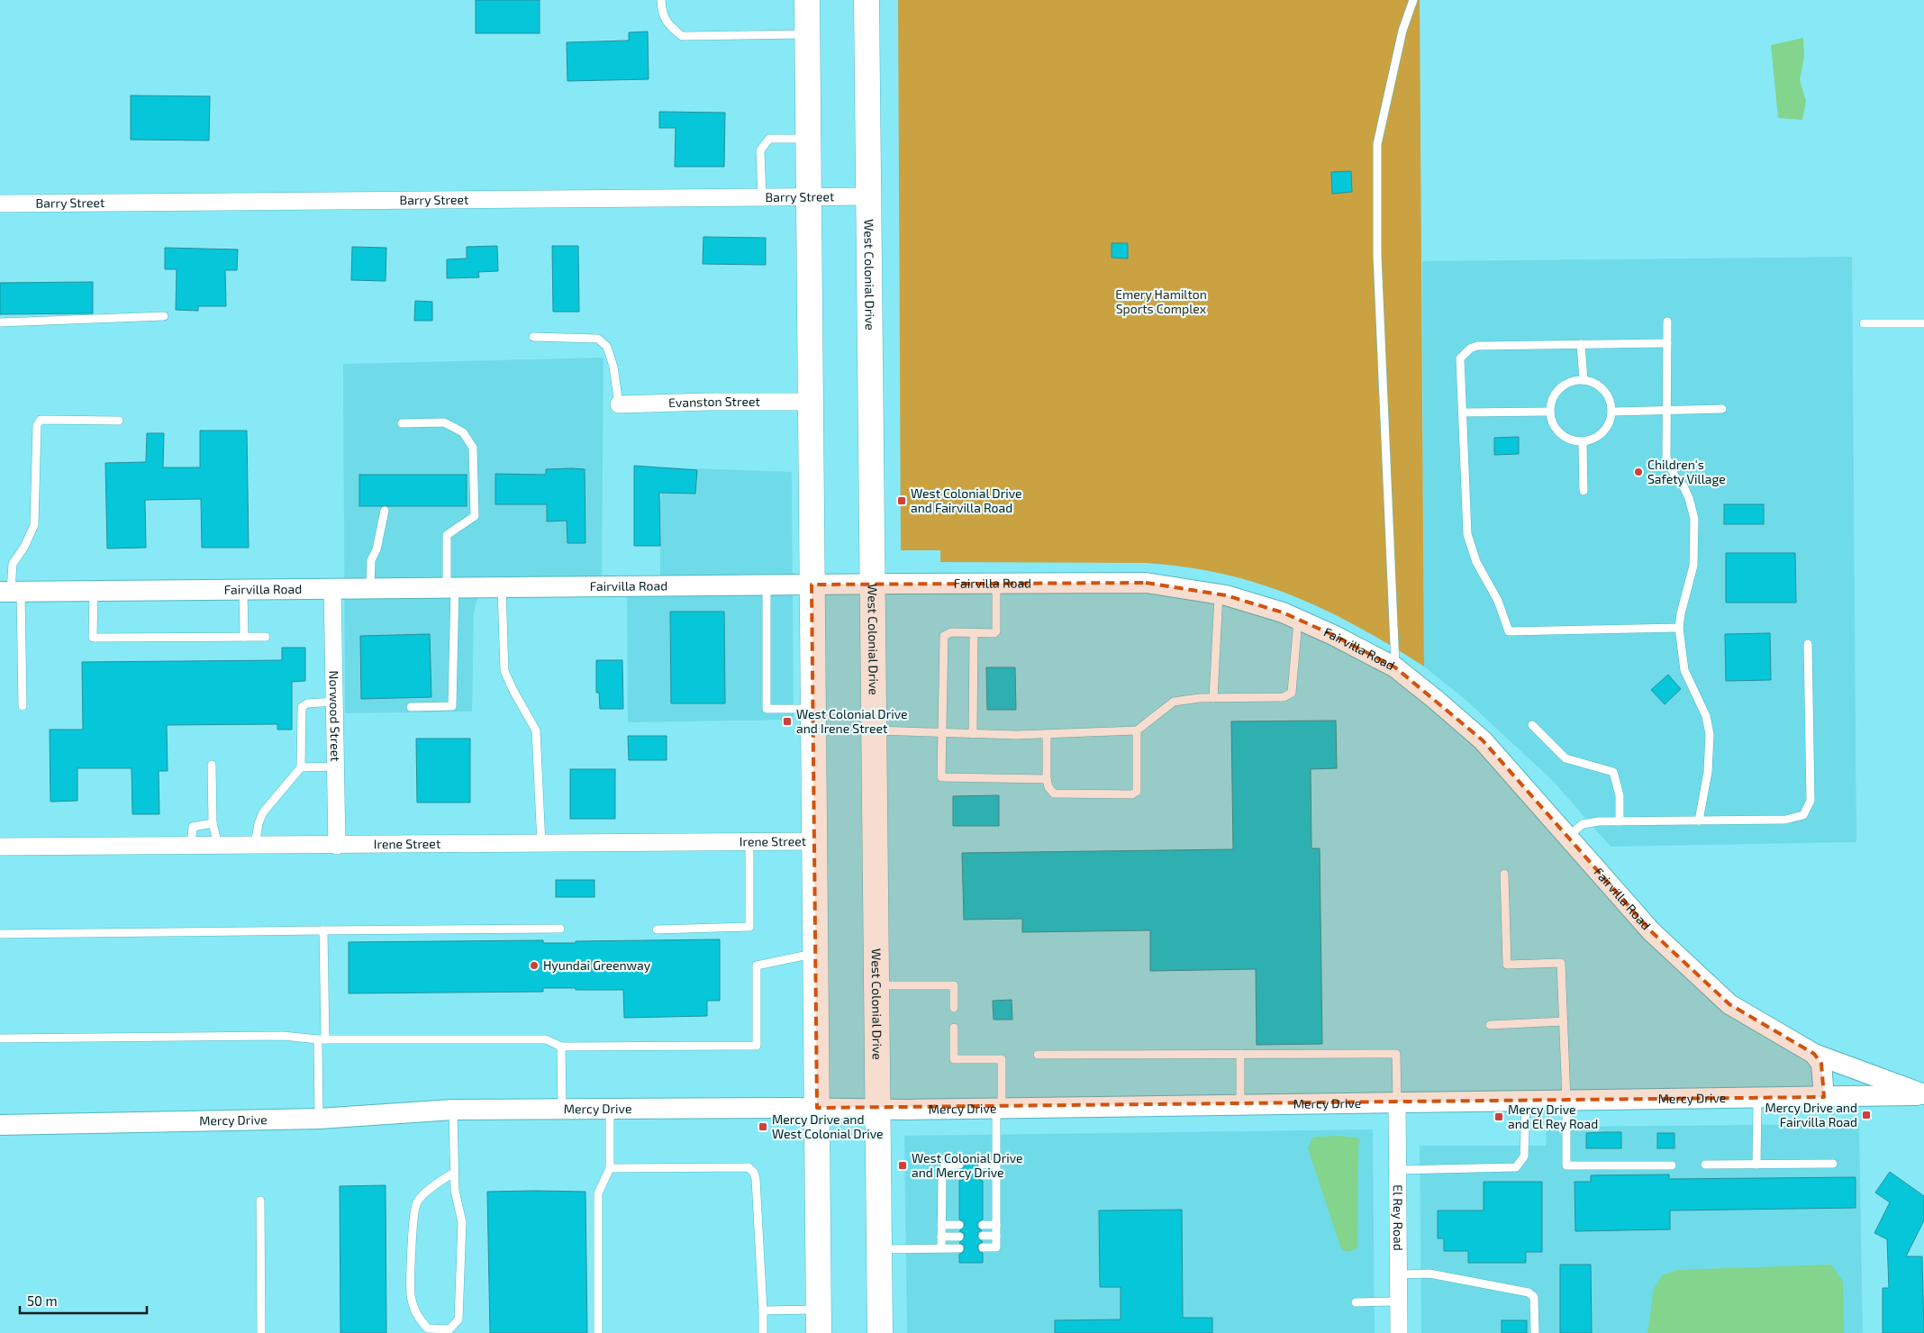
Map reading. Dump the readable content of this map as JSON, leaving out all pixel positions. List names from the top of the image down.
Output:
{
  "streets": {
    "highway": ["West Colonial Drive"],
    "street": [
      "Barry Street",
      "Evanston Street",
      "Fairvilla Road",
      "Norwood Street",
      "Irene Street",
      "Mercy Drive",
      "El Rey Road"
    ]
  },
  "crossings": [
    ["Barry Street", "West Colonial Drive"],
    ["West Colonial Drive", "Fairvilla Road"],
    ["West Colonial Drive", "Mercy Drive"],
    ["Fairvilla Road", "Norwood Street"],
    ["Fairvilla Road", "Mercy Drive"],
    ["Norwood Street", "Irene Street"],
    ["Mercy Drive", "El Rey Road"]
  ],
  "parks": ["Emery Hamilton Sports Complex"],
  "places": {
    "other": ["Children's Safety Village", "Hyundai Greenway"],
    "transit": [
      "West Colonial Drive and Fairvilla Road",
      "West Colonial Drive and Irene Street",
      "Mercy Drive and Fairvilla Road",
      "Mercy Drive and El Rey Road",
      "Mercy Drive and West Colonial Drive",
      "West Colonial Drive and Mercy Drive"
    ]
  },
  "scale_bar": "50 m"
}
